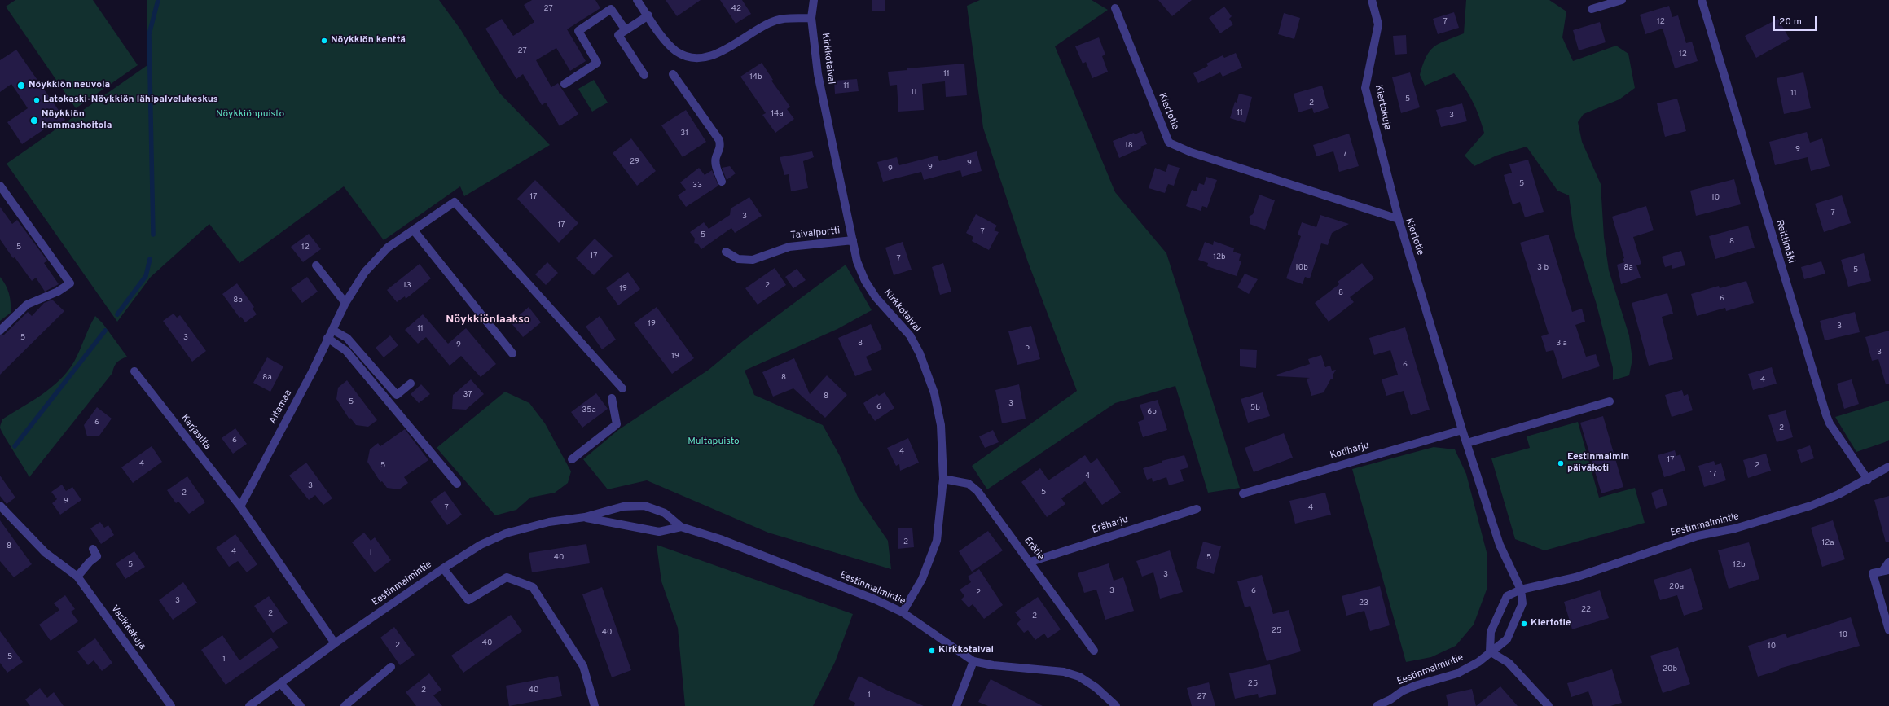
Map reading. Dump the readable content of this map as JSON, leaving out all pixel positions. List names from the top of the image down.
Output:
{
  "streets": {
    "street": [
      "Kirkkotaival",
      "Kiertokuja",
      "Kiertotie",
      "Taivalportti",
      "Reittimäki",
      "Aitamaa",
      "Karjasilta",
      "Kotiharju",
      "Eräharju",
      "Eestinmalmintie",
      "Erätie",
      "Vasikkakuja"
    ]
  },
  "crossings": [
    ["Kirkkotaival", "Taivalportti"],
    ["Kirkkotaival", "Eestinmalmintie"],
    ["Kirkkotaival", "Erätie"],
    ["Kiertokuja", "Kiertotie"],
    ["Kiertotie", "Kotiharju"],
    ["Kiertotie", "Eestinmalmintie"],
    ["Reittimäki", "Eestinmalmintie"],
    ["Aitamaa", "Karjasilta"],
    ["Eräharju", "Erätie"]
  ],
  "districts": ["Nöykkiönlaakso"],
  "parks": ["Nöykkiönpuisto", "Multapuisto"],
  "places": [
    "Nöykkiön kenttä",
    "Nöykkiön neuvola",
    "Latokaski-Nöykkiön lähipalvelukeskus",
    "Nöykkiön hammashoitola",
    "Eestinmalmin päiväkoti",
    "Kiertotie",
    "Kirkkotaival"
  ],
  "house_numbers": [
    "27",
    "42",
    "7",
    "12",
    "27",
    "12",
    "11",
    "14b",
    "11",
    "11",
    "11",
    "5",
    "2",
    "11",
    "14a",
    "3",
    "31",
    "18",
    "9",
    "7",
    "29",
    "9",
    "9",
    "9",
    "5",
    "33",
    "17",
    "10",
    "7",
    "3",
    "17",
    "7",
    "5",
    "8",
    "5",
    "12",
    "17",
    "12b",
    "7",
    "10b",
    "3 b",
    "8a",
    "5",
    "13",
    "2",
    "19",
    "8",
    "6",
    "8b",
    "19",
    "3",
    "11",
    "5",
    "3",
    "8",
    "3 a",
    "9",
    "5",
    "3",
    "19",
    "6",
    "8a",
    "8",
    "4",
    "37",
    "8",
    "5",
    "3",
    "6",
    "5b",
    "35a",
    "6b",
    "6",
    "2",
    "6",
    "4",
    "17",
    "4",
    "5",
    "2",
    "17",
    "4",
    "3",
    "5",
    "2",
    "9",
    "7",
    "4",
    "2",
    "12a",
    "8",
    "4",
    "1",
    "40",
    "5",
    "5",
    "12b",
    "3",
    "20a",
    "3",
    "6",
    "2",
    "3",
    "23",
    "22",
    "2",
    "2",
    "25",
    "40",
    "10",
    "40",
    "2",
    "10",
    "5",
    "1",
    "20b",
    "25",
    "2",
    "40",
    "1",
    "27"
  ],
  "scale_bar": "20 m"
}
